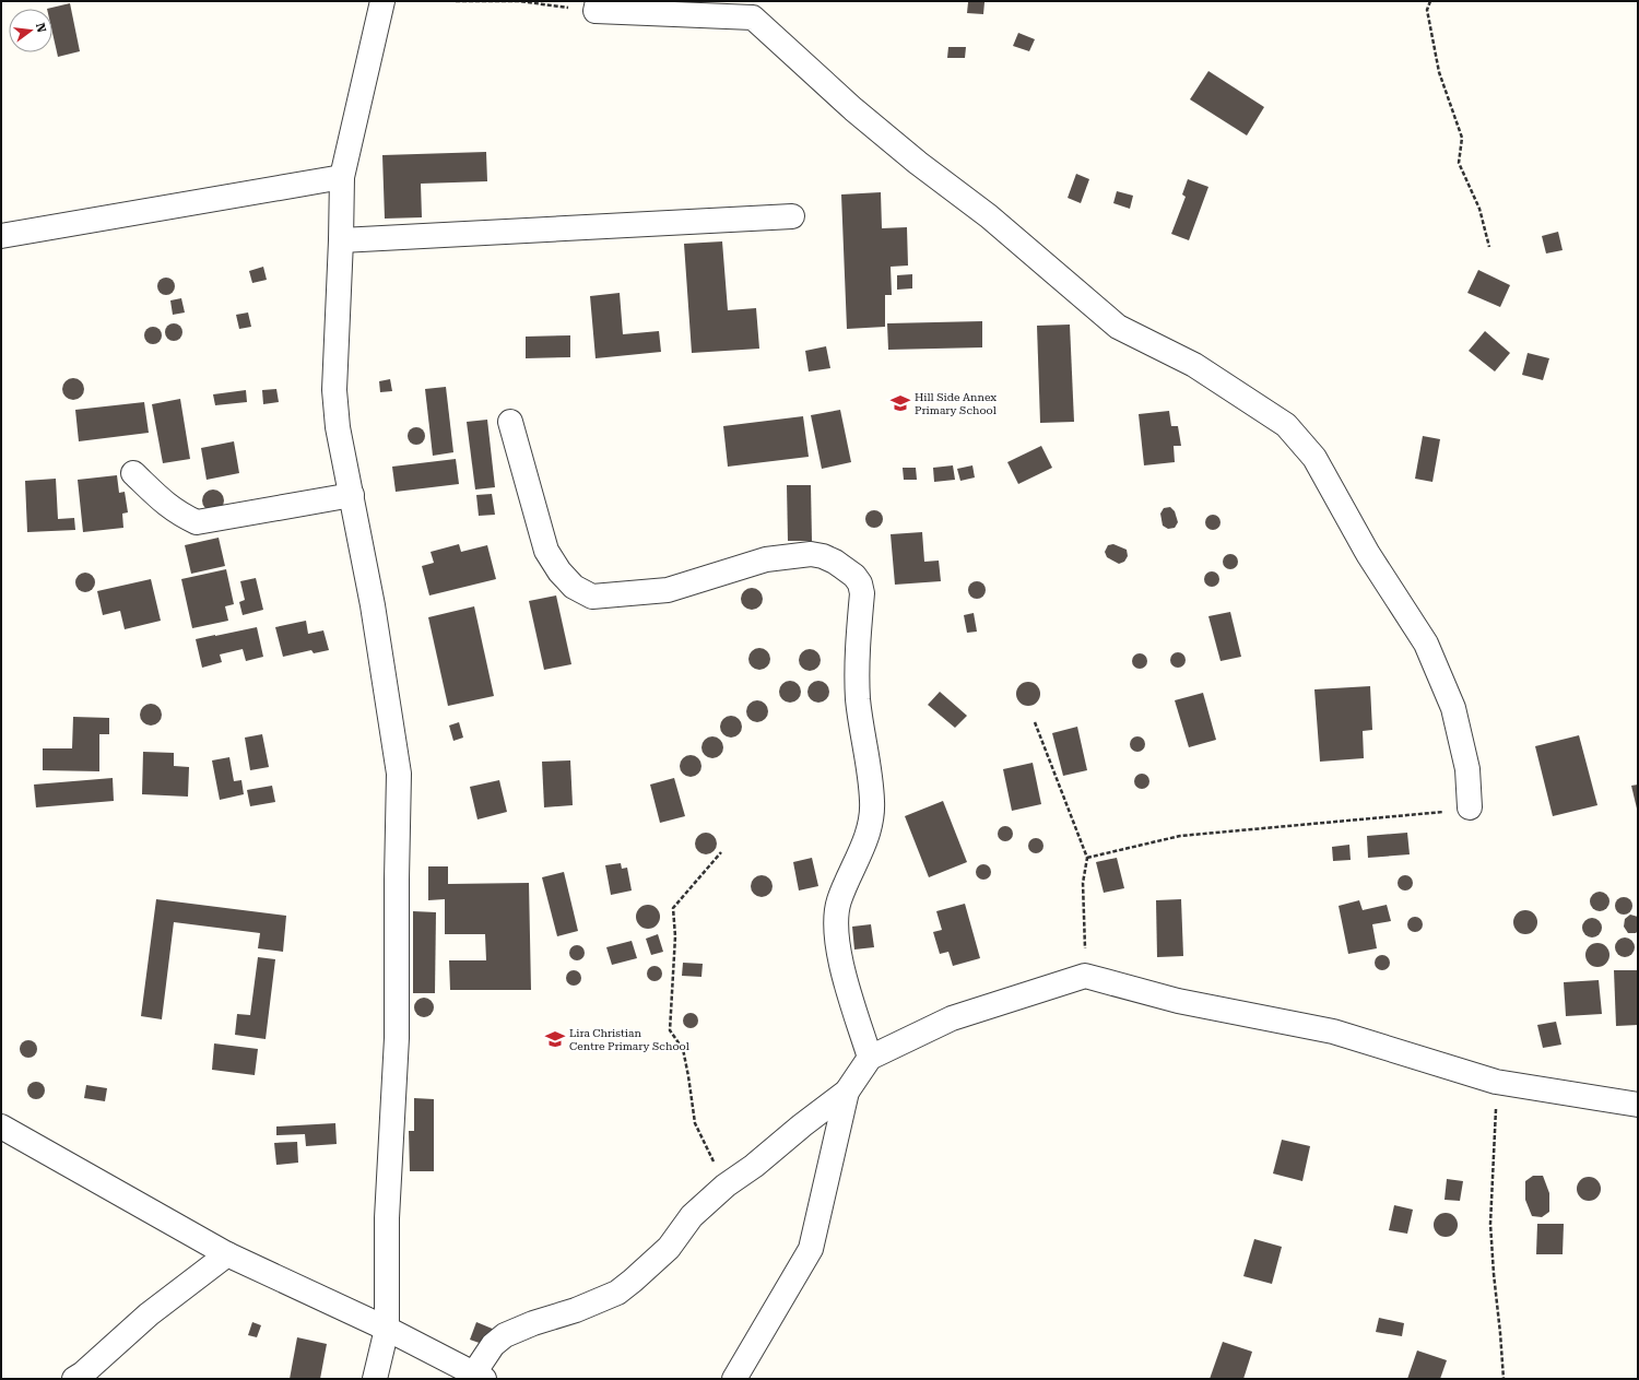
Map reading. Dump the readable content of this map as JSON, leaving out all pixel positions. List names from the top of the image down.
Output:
{
  "places": {
    "school or university": ["Hill Side Annex Primary School", "Lira Christian Centre Primary School"]
  },
  "north": "right"
}
